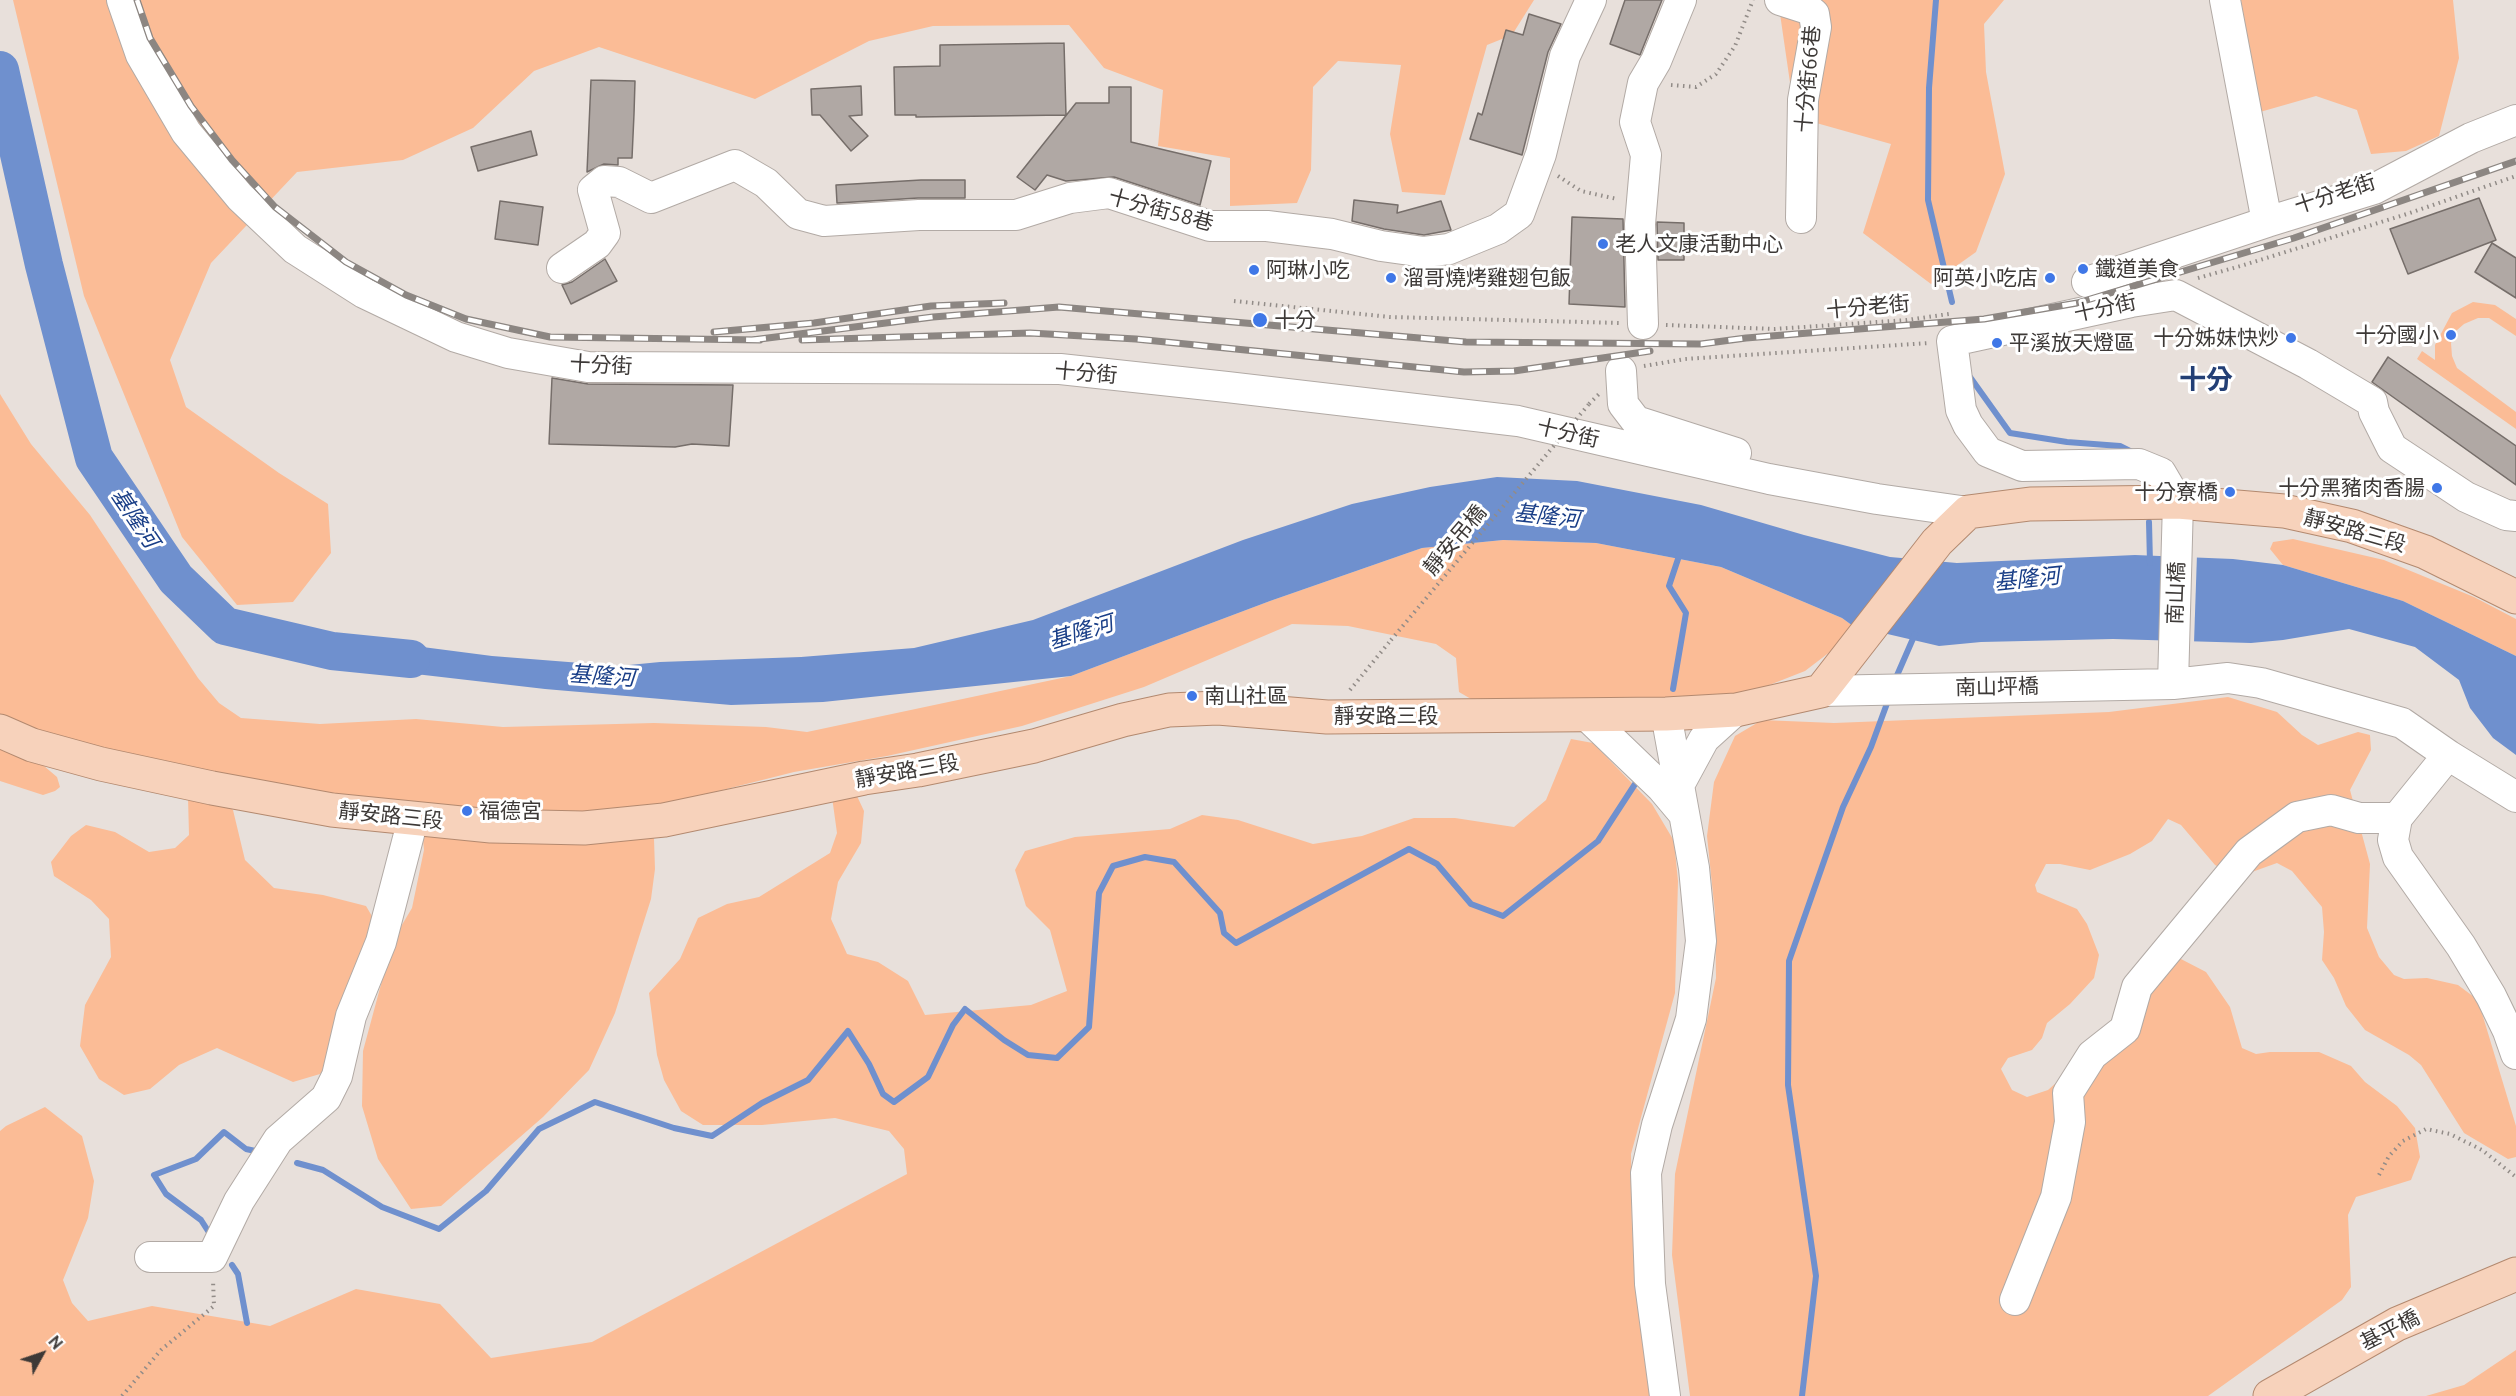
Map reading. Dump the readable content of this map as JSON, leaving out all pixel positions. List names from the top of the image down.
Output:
{
  "streets": {
    "main road": ["靜安路三段", "基平橋"],
    "street": [
      "十分街66巷",
      "十分街58巷",
      "十分街",
      "南山橋",
      "南山坪橋"
    ],
    "path": ["十分老街", "靜安吊橋"]
  },
  "crossings": [
    ["十分老街", "十分街"],
    ["十分老街", "靜安吊橋"],
    ["十分街", "靜安路三段"],
    ["靜安路三段", "靜安吊橋"],
    ["靜安路三段", "南山橋"],
    ["靜安路三段", "南山坪橋"],
    ["南山橋", "南山坪橋"]
  ],
  "districts": ["十分"],
  "water": ["基隆河"],
  "places": [
    "老人文康活動中心",
    "鐵道美食",
    "阿琳小吃",
    "溜哥燒烤雞翅包飯",
    "阿英小吃店",
    "十分",
    "十分國小",
    "十分姊妹快炒",
    "平溪放天燈區",
    "十分黑豬肉香腸",
    "十分寮橋",
    "南山社區",
    "福德宮"
  ],
  "north": "top right"
}
